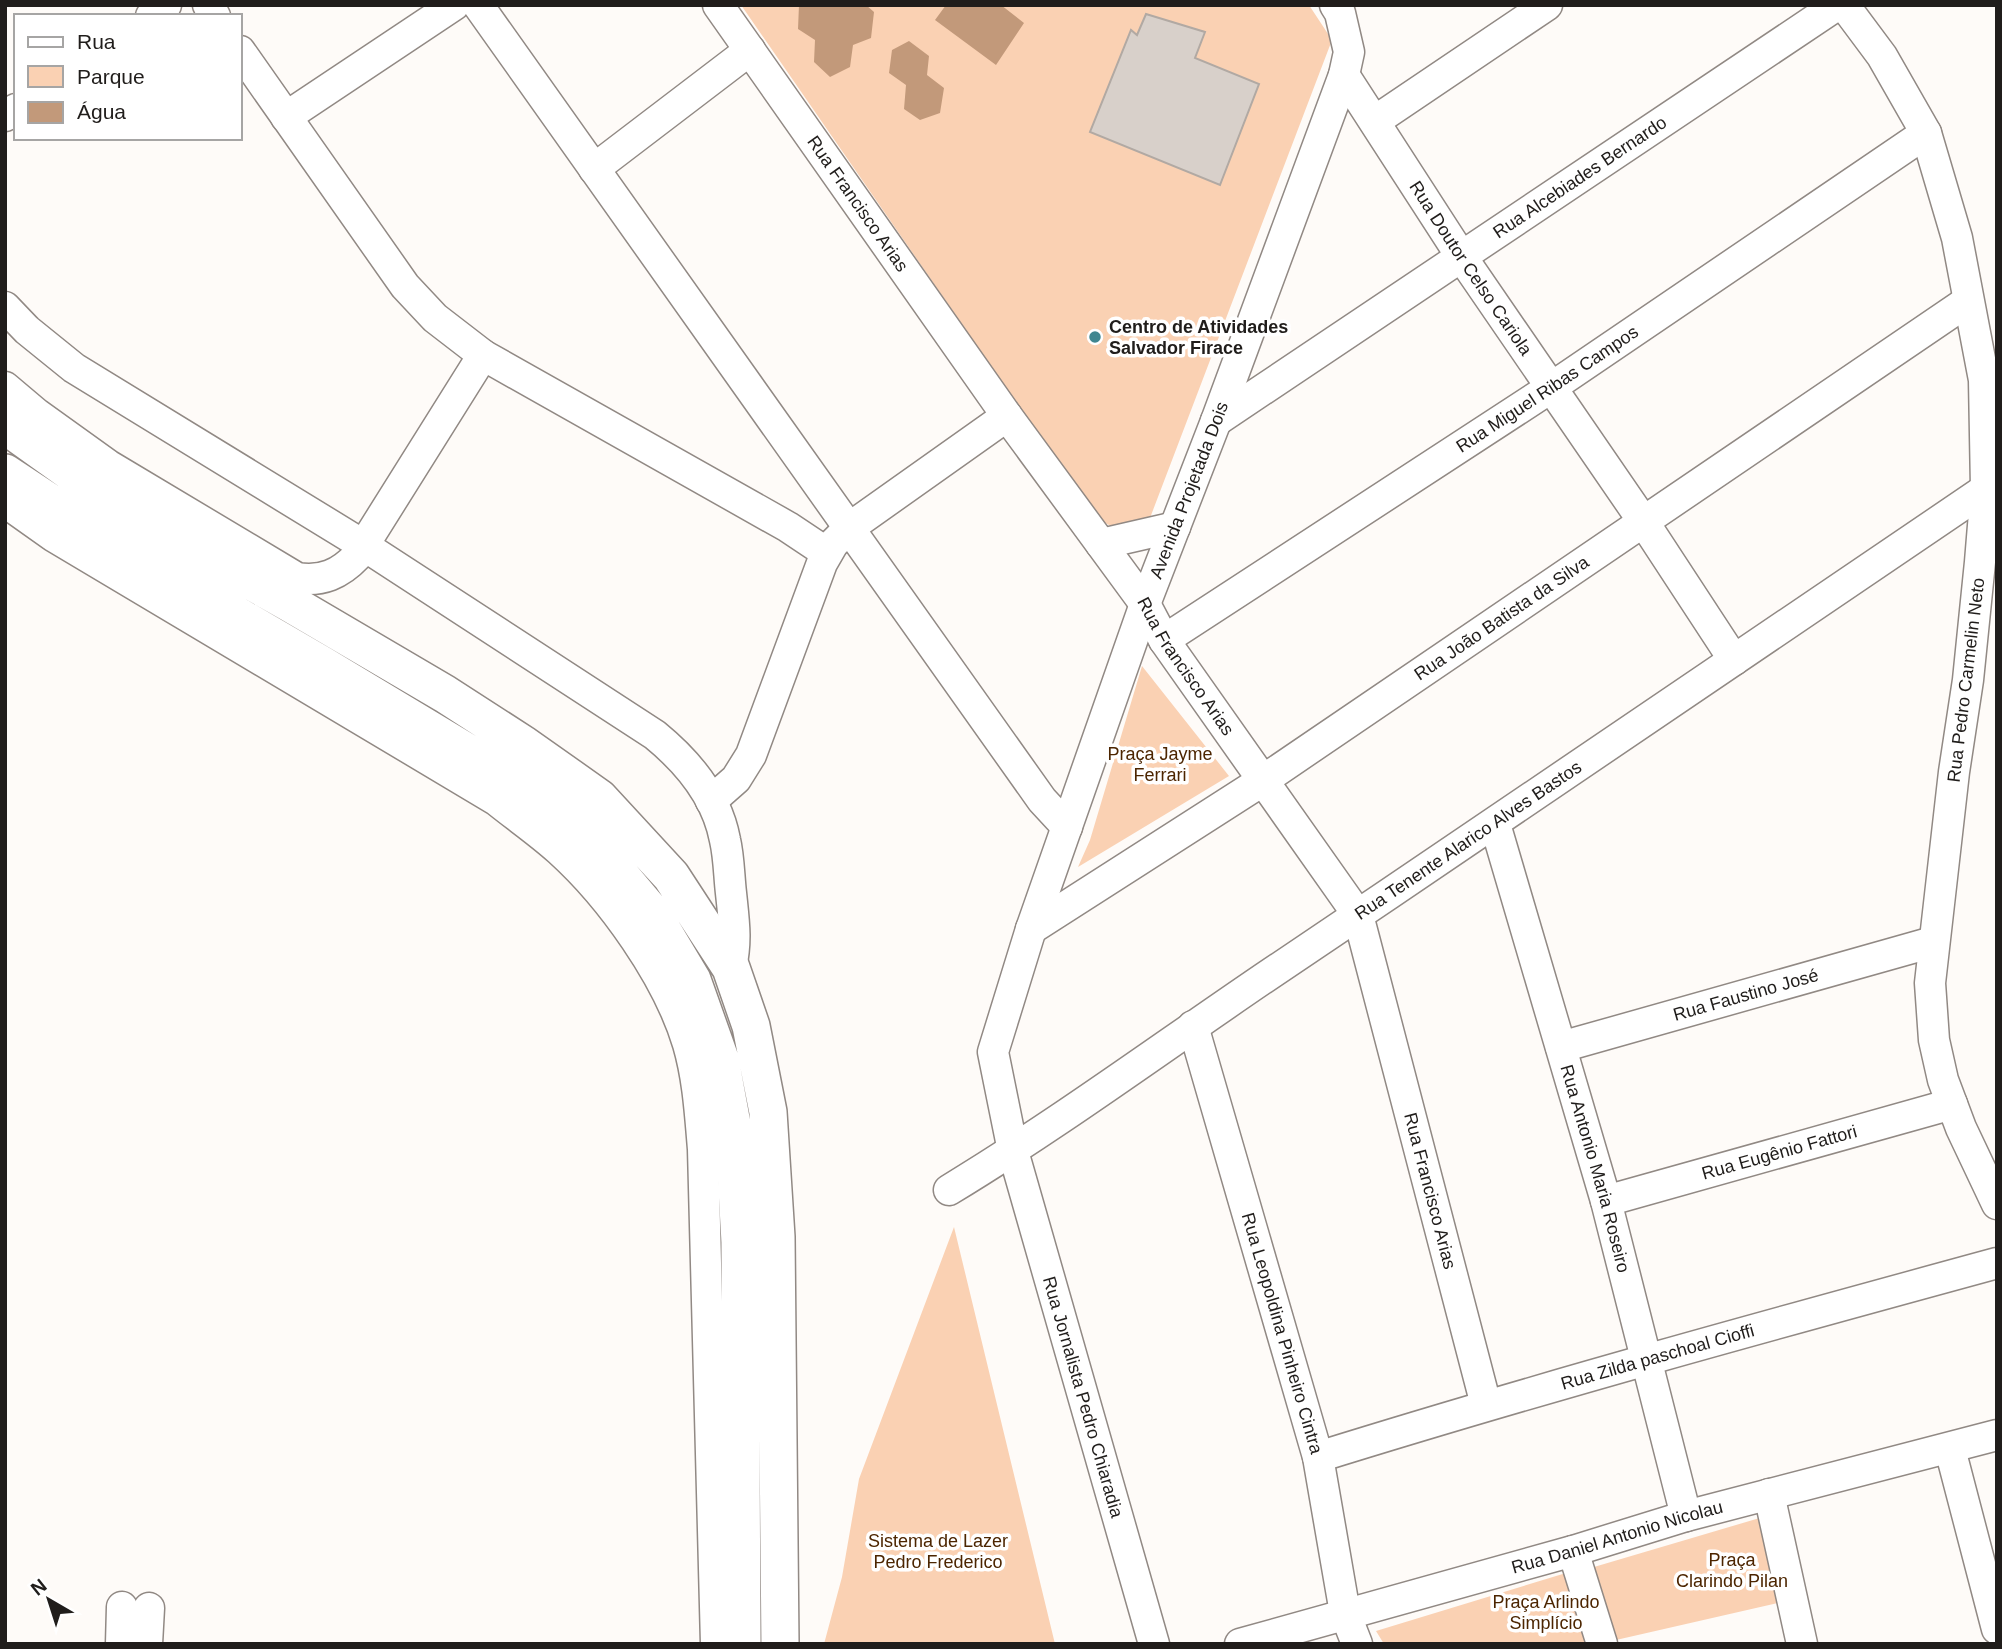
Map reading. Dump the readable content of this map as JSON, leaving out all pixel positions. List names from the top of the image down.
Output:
{
  "streets": {
    "street": [
      "Rua Alcebiades Bernardo",
      "Rua Francisco Arias",
      "Rua Doutor Celso Cariola",
      "Rua Miguel Ribas Campos",
      "Avenida Projetada Dois",
      "Rua João Batista da Silva",
      "Rua Pedro Carmelin Neto",
      "Rua Tenente Alarico Alves Bastos",
      "Rua Faustino José",
      "Rua Eugênio Fattori",
      "Rua Antonio Maria Roseiro",
      "Rua Leopoldina Pinheiro Cintra",
      "Rua Zilda paschoal Cioffi",
      "Rua Jornalista Pedro Chiaradia",
      "Rua Daniel Antonio Nicolau"
    ]
  },
  "crossings": [
    ["Rua Alcebiades Bernardo", "Rua Doutor Celso Cariola"],
    ["Rua Alcebiades Bernardo", "Avenida Projetada Dois"],
    ["Rua Francisco Arias", "Rua Miguel Ribas Campos"],
    ["Rua Francisco Arias", "Avenida Projetada Dois"],
    ["Rua Francisco Arias", "Rua João Batista da Silva"],
    ["Rua Francisco Arias", "Rua Tenente Alarico Alves Bastos"],
    ["Rua Francisco Arias", "Rua Zilda paschoal Cioffi"],
    ["Rua Doutor Celso Cariola", "Rua Miguel Ribas Campos"],
    ["Rua Doutor Celso Cariola", "Avenida Projetada Dois"],
    ["Rua Doutor Celso Cariola", "Rua João Batista da Silva"],
    ["Rua Doutor Celso Cariola", "Rua Tenente Alarico Alves Bastos"],
    ["Rua Miguel Ribas Campos", "Rua Pedro Carmelin Neto"],
    ["Avenida Projetada Dois", "Rua João Batista da Silva"],
    ["Avenida Projetada Dois", "Rua Tenente Alarico Alves Bastos"],
    ["Avenida Projetada Dois", "Rua Jornalista Pedro Chiaradia"],
    ["Rua João Batista da Silva", "Rua Pedro Carmelin Neto"],
    ["Rua Pedro Carmelin Neto", "Rua Tenente Alarico Alves Bastos"],
    ["Rua Pedro Carmelin Neto", "Rua Faustino José"],
    ["Rua Pedro Carmelin Neto", "Rua Eugênio Fattori"],
    ["Rua Tenente Alarico Alves Bastos", "Rua Antonio Maria Roseiro"],
    ["Rua Tenente Alarico Alves Bastos", "Rua Leopoldina Pinheiro Cintra"],
    ["Rua Tenente Alarico Alves Bastos", "Rua Jornalista Pedro Chiaradia"],
    ["Rua Faustino José", "Rua Antonio Maria Roseiro"],
    ["Rua Eugênio Fattori", "Rua Antonio Maria Roseiro"],
    ["Rua Antonio Maria Roseiro", "Rua Zilda paschoal Cioffi"],
    ["Rua Antonio Maria Roseiro", "Rua Daniel Antonio Nicolau"],
    ["Rua Leopoldina Pinheiro Cintra", "Rua Zilda paschoal Cioffi"],
    ["Rua Leopoldina Pinheiro Cintra", "Rua Daniel Antonio Nicolau"]
  ],
  "parks": [
    "Praça Jayme Ferrari",
    "Sistema de Lazer Pedro Frederico",
    "Praça Clarindo Pilan",
    "Praça Arlindo Simplício"
  ],
  "places": ["Centro de Atividades Salvador Firace"],
  "legend": ["Rua", "Parque", "Água"],
  "north": "top left"
}
